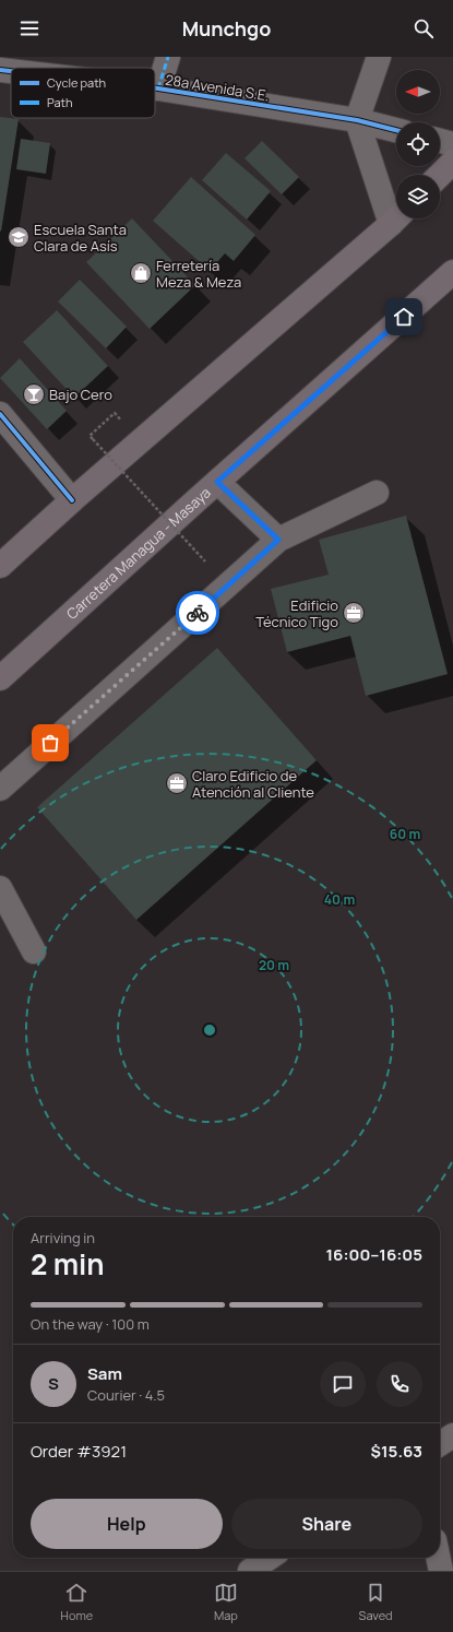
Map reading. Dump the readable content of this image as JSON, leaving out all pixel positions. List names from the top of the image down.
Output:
{
  "streets": {
    "highway": ["Carretera Managua - Masaya"],
    "street": ["28a Avenida S.E."]
  },
  "places": {
    "school or university": ["Escuela Santa Clara de Asís"],
    "shop": ["Ferretería Meza & Meza"],
    "bar": ["Bajo Cero"],
    "office": ["Edificio Técnico Tigo", "Claro Edificio de Atención al Cliente"]
  },
  "legend": ["Cycle path", "Path"],
  "north": "left",
  "page": {
    "header": "Munchgo",
    "heading": ["2 min", "Arriving in", "16:00–16:05"],
    "panel": [
      "Sam",
      "Courier · 4.5",
      "Order #3921",
      "$15.63"
    ],
    "bar": "On the way · 100 m",
    "round": "S",
    "buttons": ["Help", "Share"],
    "tabs": ["Home", "Map", "Saved"]
  },
  "rings": ["60 m", "40 m", "20 m"]
}
